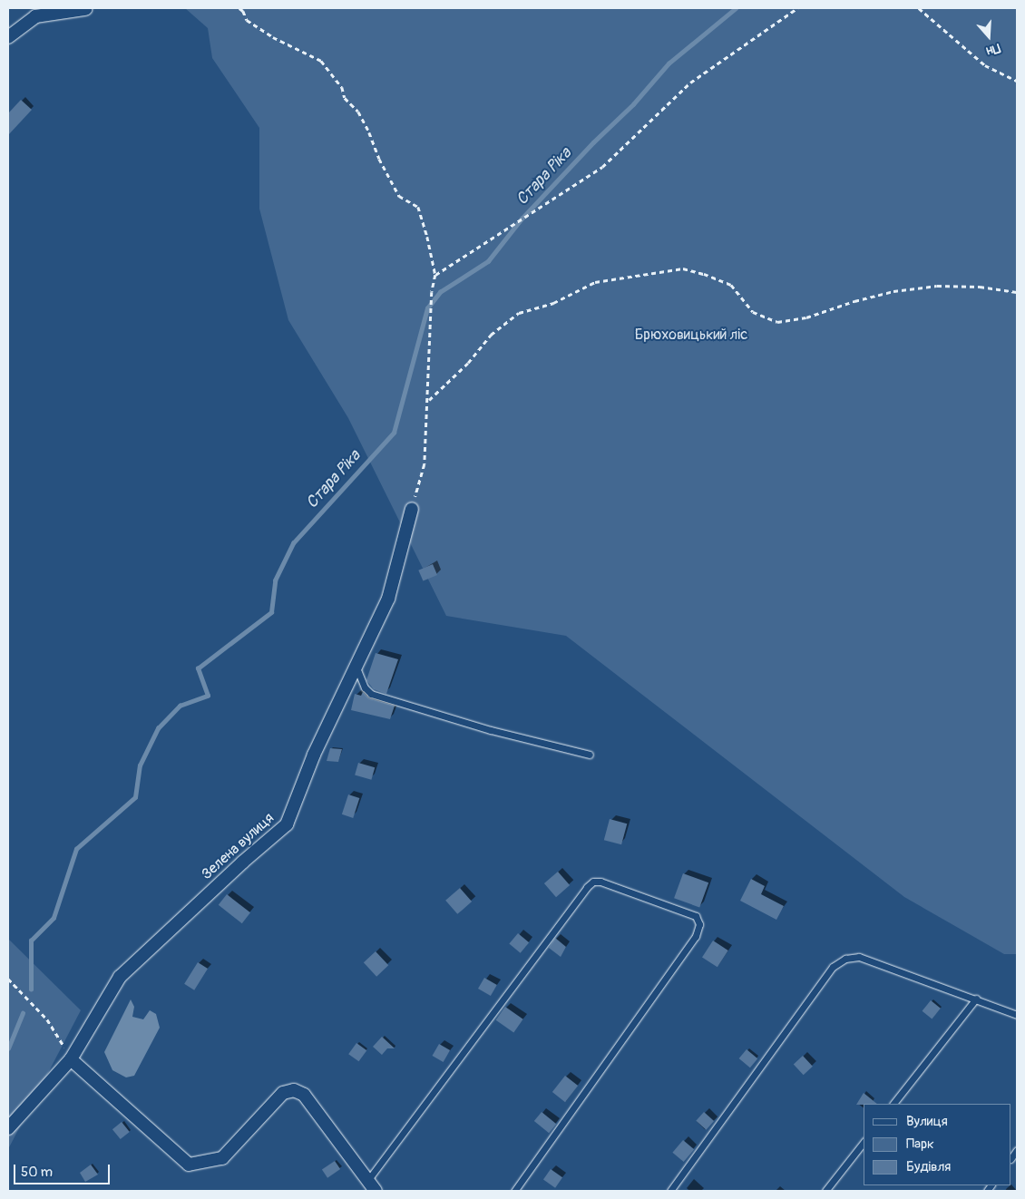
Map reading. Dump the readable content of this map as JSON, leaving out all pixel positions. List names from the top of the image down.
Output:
{
  "streets": {
    "street": ["Зелена вулиця"]
  },
  "water": ["Стара Ріка"],
  "parks": ["Брюховицький ліс"],
  "legend": ["Вулиця", "Парк", "Будівля"],
  "scale_bar": "50 m",
  "north": "bottom"
}
